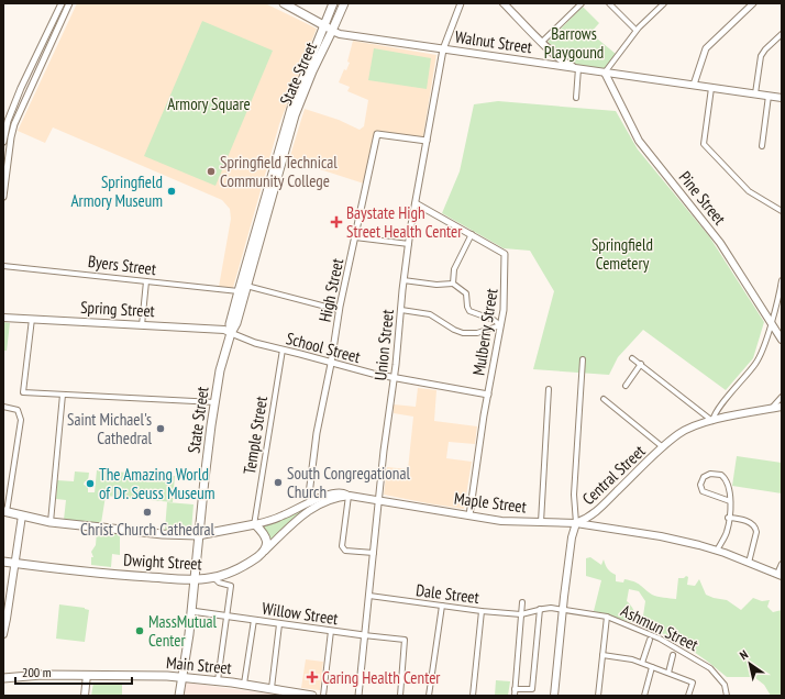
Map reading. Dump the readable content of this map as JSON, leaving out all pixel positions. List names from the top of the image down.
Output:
{
  "streets": {
    "main road": [
      "Walnut Street",
      "State Street",
      "Pine Street",
      "Spring Street",
      "Central Street",
      "Maple Street",
      "Dwight Street",
      "Main Street"
    ],
    "street": [
      "Byers Street",
      "High Street",
      "Mulberry Street",
      "Union Street",
      "School Street",
      "Temple Street",
      "Dale Street",
      "Willow Street",
      "Ashmun Street"
    ]
  },
  "crossings": [
    ["Walnut Street", "State Street"],
    ["Walnut Street", "Pine Street"],
    ["Walnut Street", "Union Street"],
    ["State Street", "Byers Street"],
    ["State Street", "Spring Street"],
    ["State Street", "School Street"],
    ["State Street", "Maple Street"],
    ["State Street", "Dwight Street"],
    ["State Street", "Willow Street"],
    ["State Street", "Main Street"],
    ["High Street", "Union Street"],
    ["High Street", "School Street"],
    ["High Street", "Maple Street"],
    ["Spring Street", "School Street"],
    ["Mulberry Street", "Union Street"],
    ["Mulberry Street", "School Street"],
    ["Mulberry Street", "Maple Street"],
    ["Union Street", "School Street"],
    ["Union Street", "Maple Street"],
    ["Union Street", "Dale Street"],
    ["Union Street", "Willow Street"],
    ["School Street", "Temple Street"],
    ["Temple Street", "Maple Street"],
    ["Central Street", "Maple Street"],
    ["Central Street", "Ashmun Street"],
    ["Maple Street", "Dwight Street"],
    ["Dale Street", "Ashmun Street"]
  ],
  "parks": ["Barrows Playgound", "Armory Square", "Springfield Cemetery"],
  "places": {
    "other": [
      "Springfield Technical Community College",
      "Springfield Armory Museum",
      "Saint Michael's Cathedral",
      "South Congregational Church",
      "The Amazing World of Dr. Seuss Museum",
      "Christ Church Cathedral",
      "MassMutual Center"
    ],
    "health": ["Baystate High Street Health Center", "Caring Health Center"]
  },
  "scale_bar": "200 m",
  "north": "top left"
}
